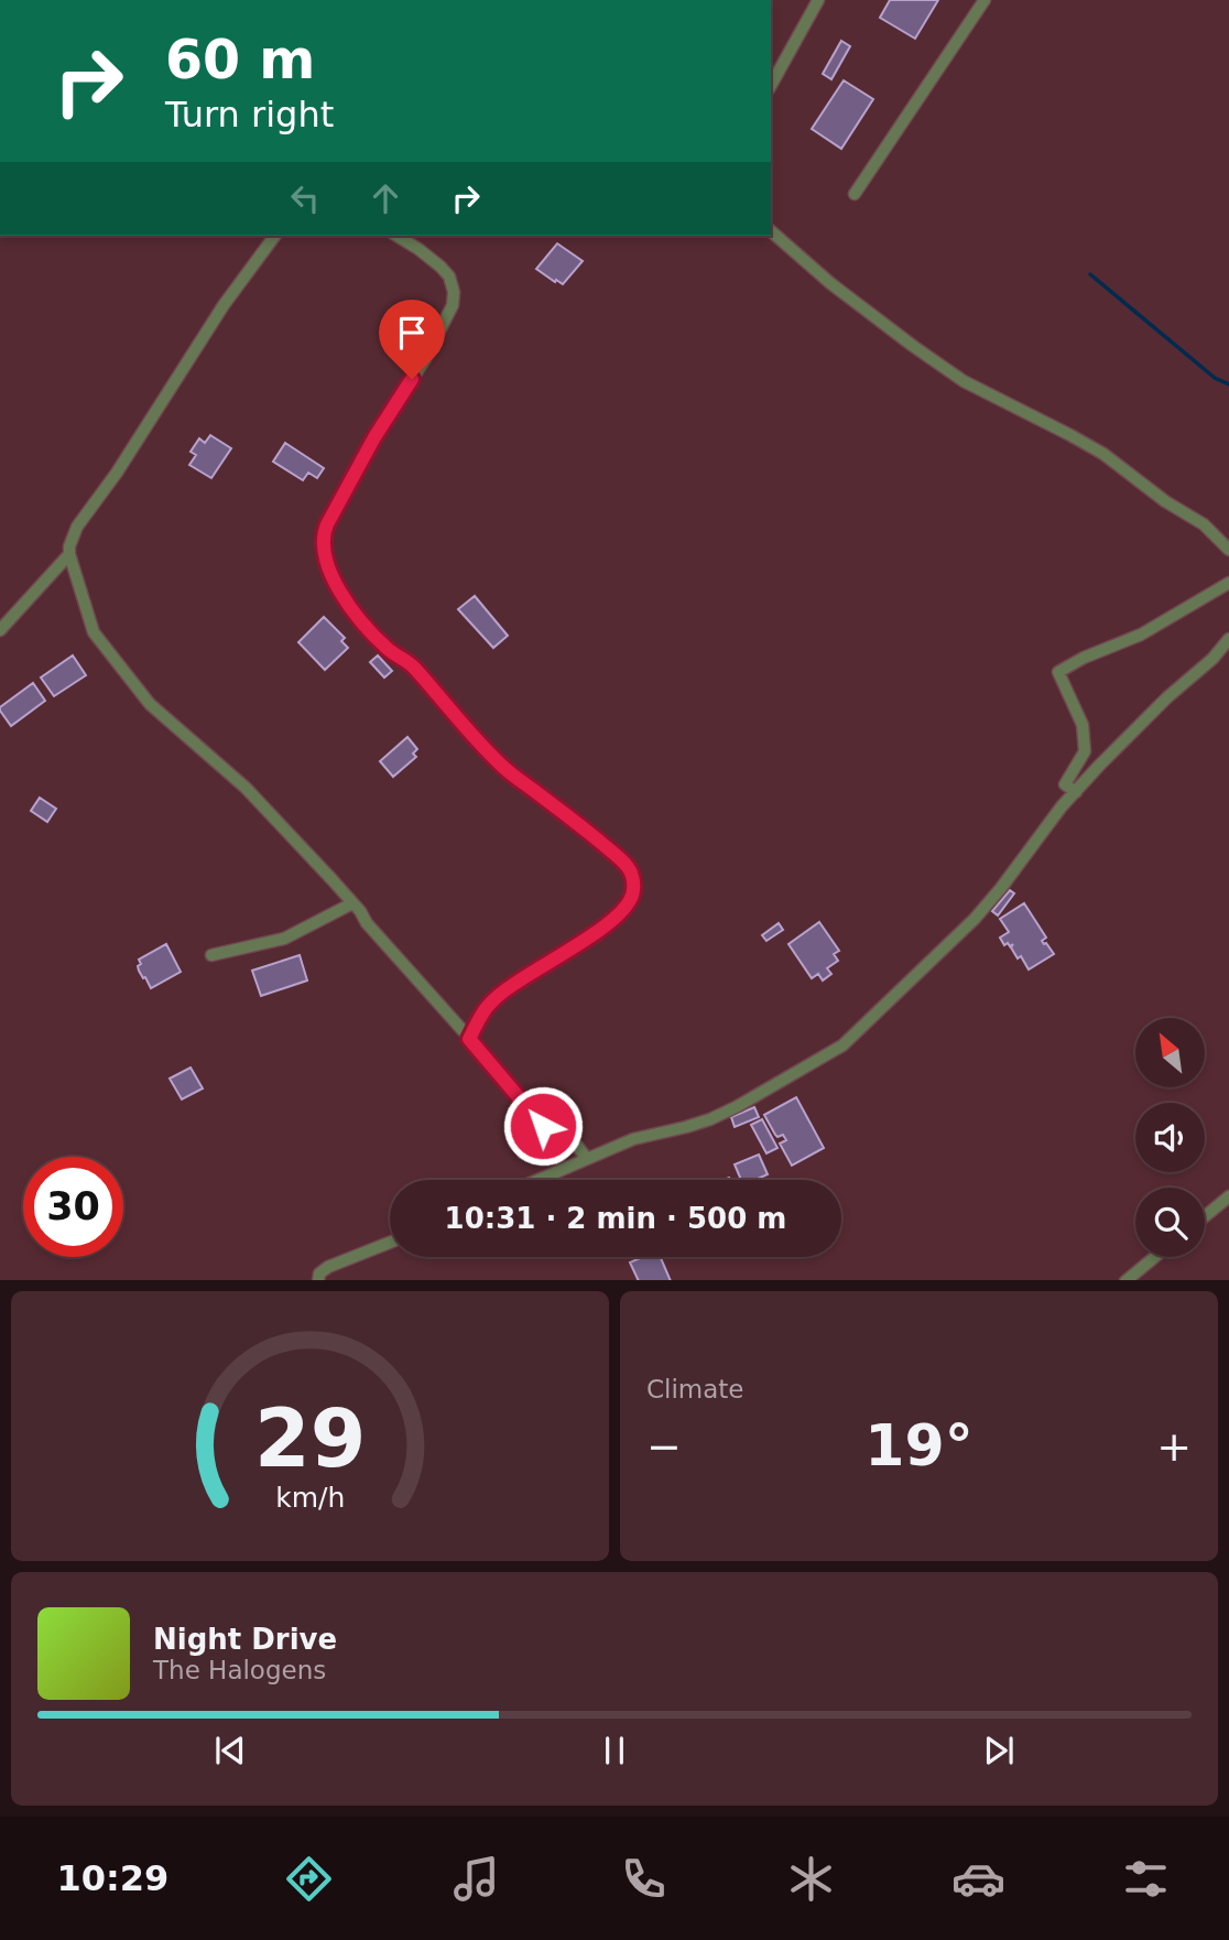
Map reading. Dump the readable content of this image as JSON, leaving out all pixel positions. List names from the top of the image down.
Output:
{
  "north": "top left",
  "page": {
    "turn": ["60 m", "Turn right"],
    "limit": "30",
    "trip": "10:31 · 2 min · 500 m",
    "tile": "Climate",
    "heat": ["−", "19°", "+"],
    "song": ["Night Drive", "The Halogens"],
    "tabs": "10:29",
    "gauge": ["29", "km/h"]
  }
}
